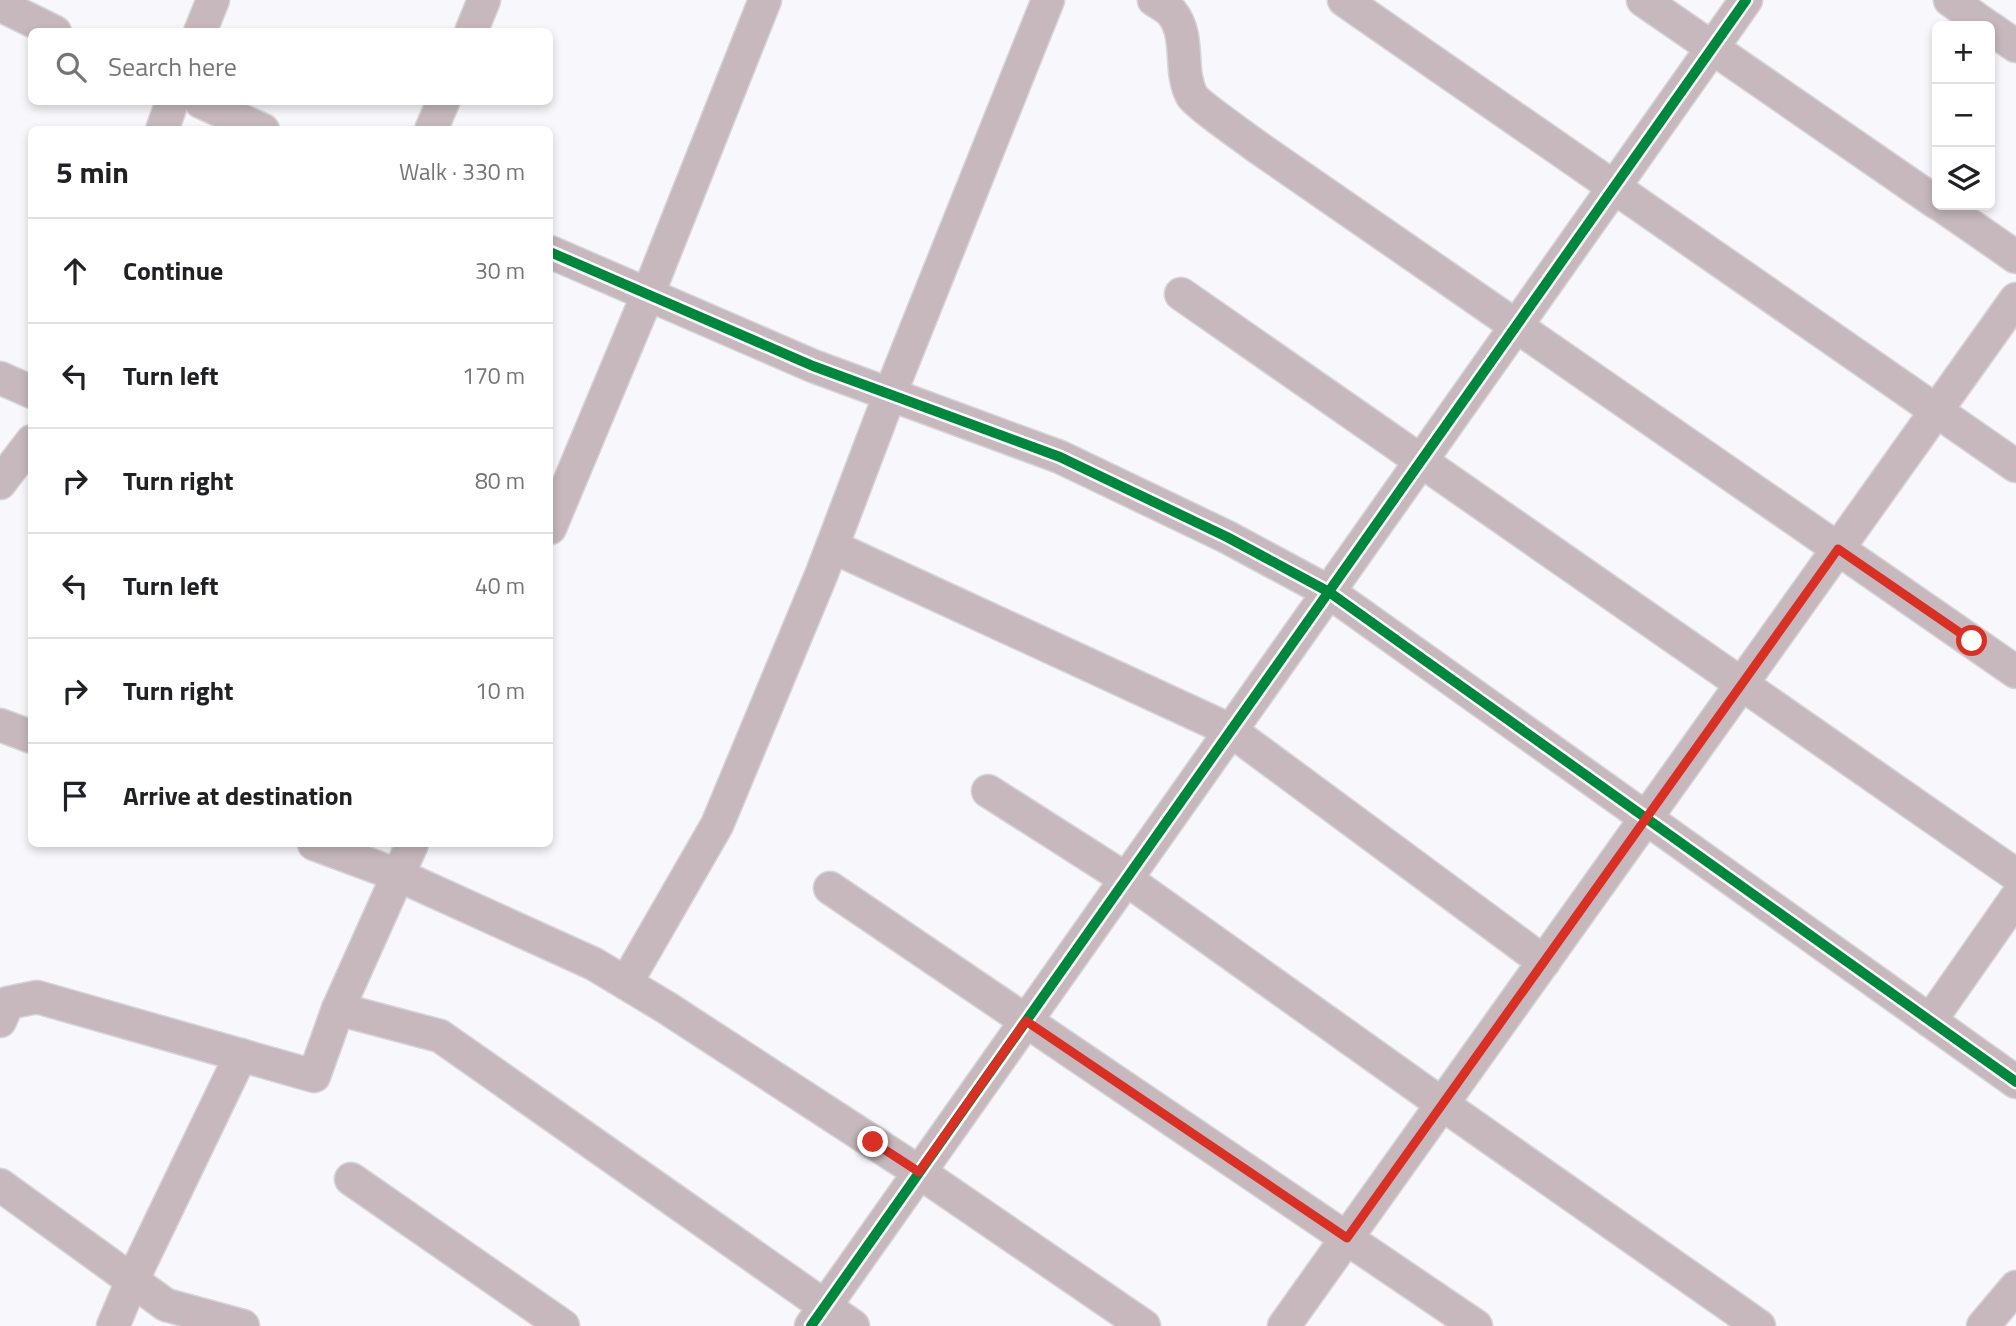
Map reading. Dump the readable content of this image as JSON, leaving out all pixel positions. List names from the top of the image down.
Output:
{
  "page": {
    "map_buttons": ["+", "−"],
    "search": "Search here",
    "heading": ["5 min", "Walk · 330 m"],
    "list": [
      ["Continue", "30 m"],
      ["Turn left", "170 m"],
      ["Turn right", "80 m"],
      ["Turn left", "40 m"],
      ["Turn right", "10 m"],
      "Arrive at destination"
    ]
  }
}
